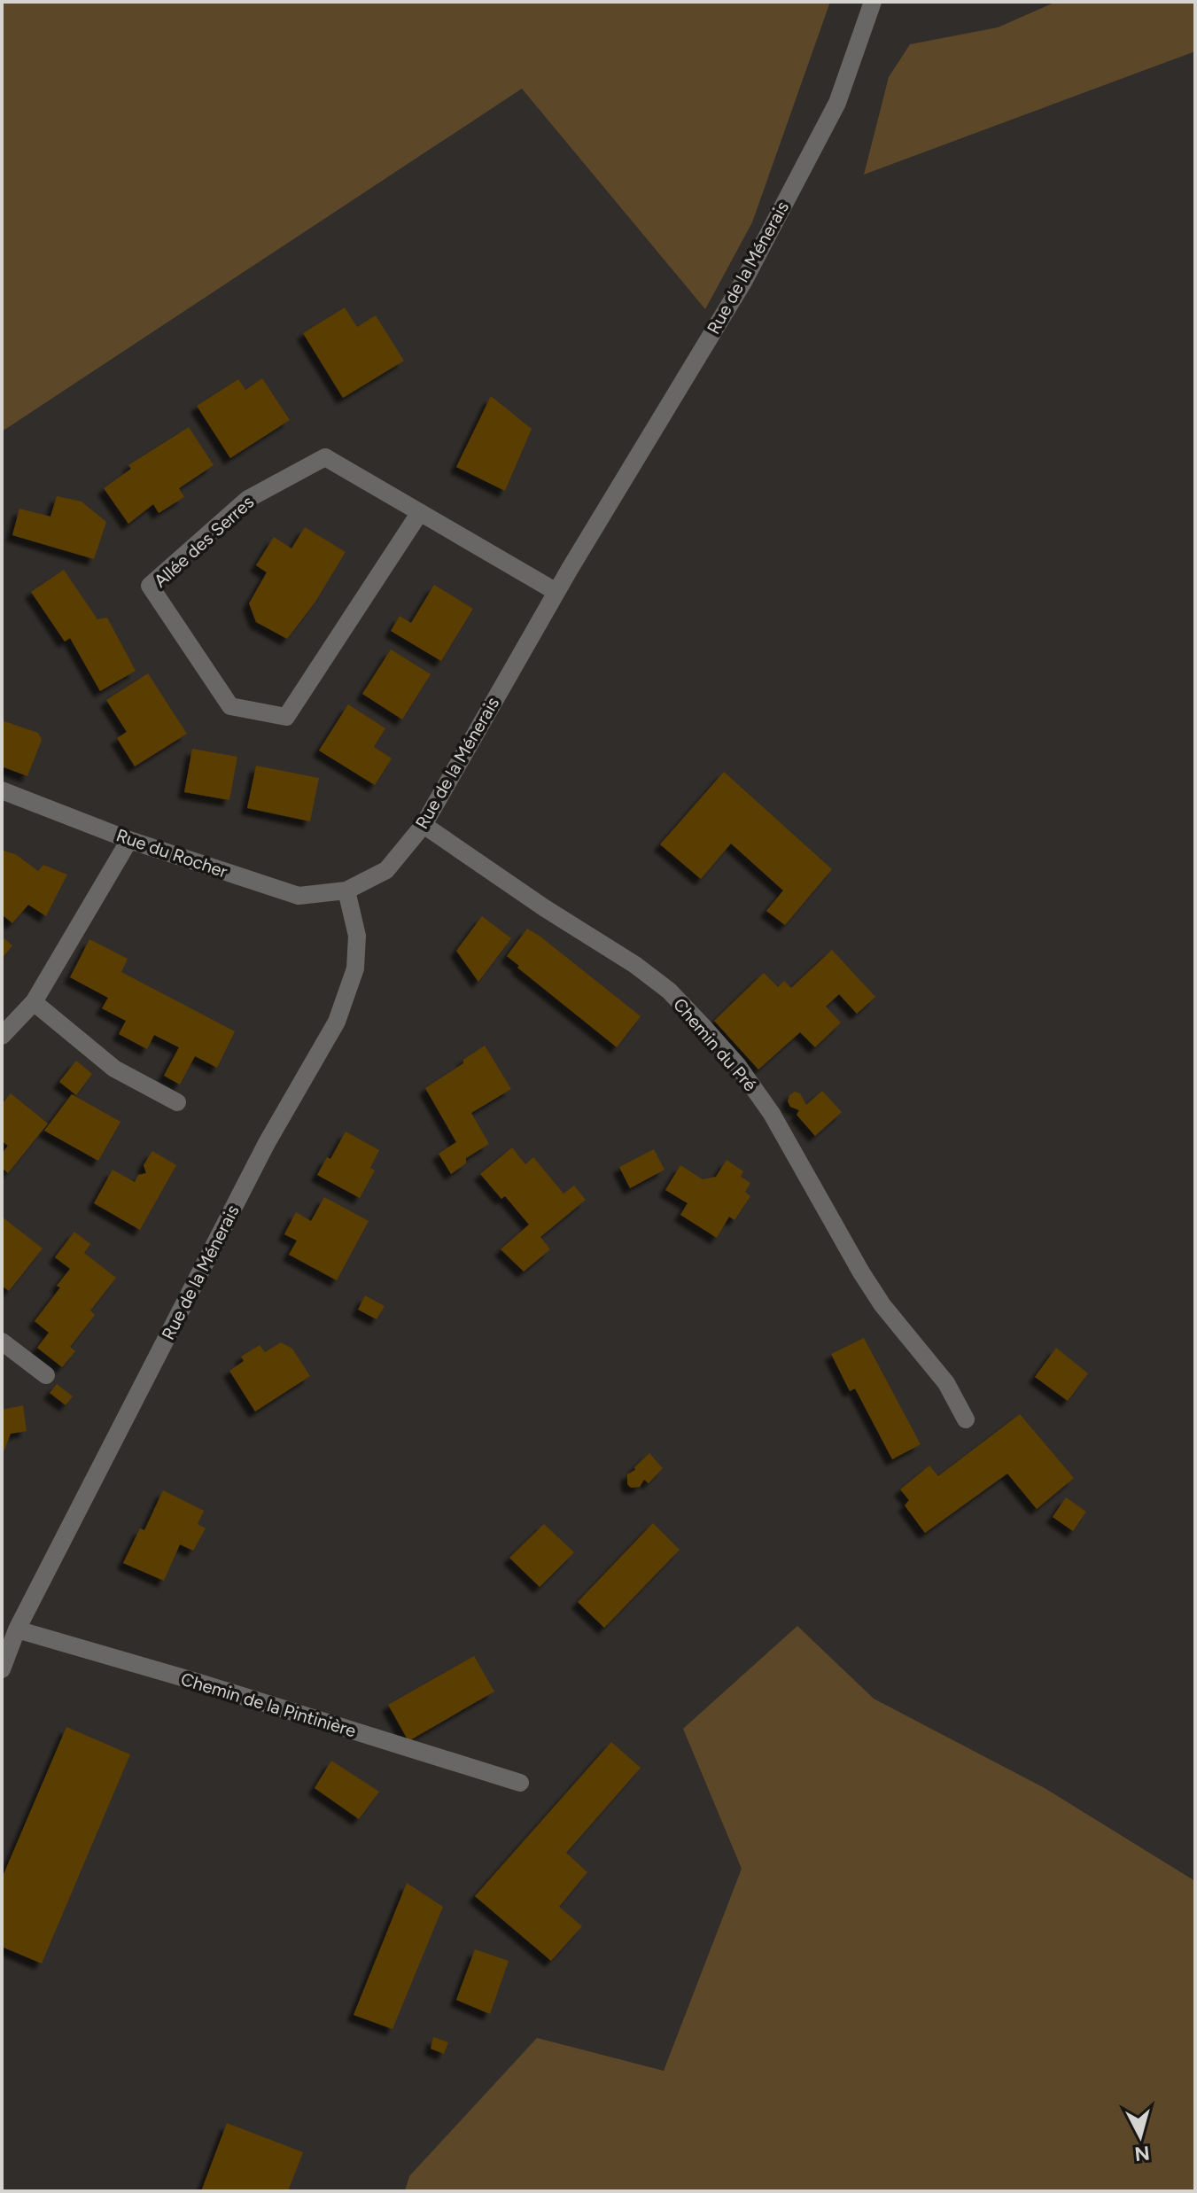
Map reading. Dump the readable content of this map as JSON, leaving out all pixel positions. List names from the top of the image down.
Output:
{
  "streets": {
    "street": [
      "Rue de la Ménerais",
      "Allée des Serres",
      "Rue du Rocher",
      "Chemin du Pré",
      "Chemin de la Pintinière"
    ]
  },
  "crossings": [
    ["Rue de la Ménerais", "Allée des Serres"],
    ["Rue de la Ménerais", "Rue du Rocher"],
    ["Rue de la Ménerais", "Chemin du Pré"],
    ["Rue de la Ménerais", "Chemin de la Pintinière"]
  ],
  "north": "bottom"
}
